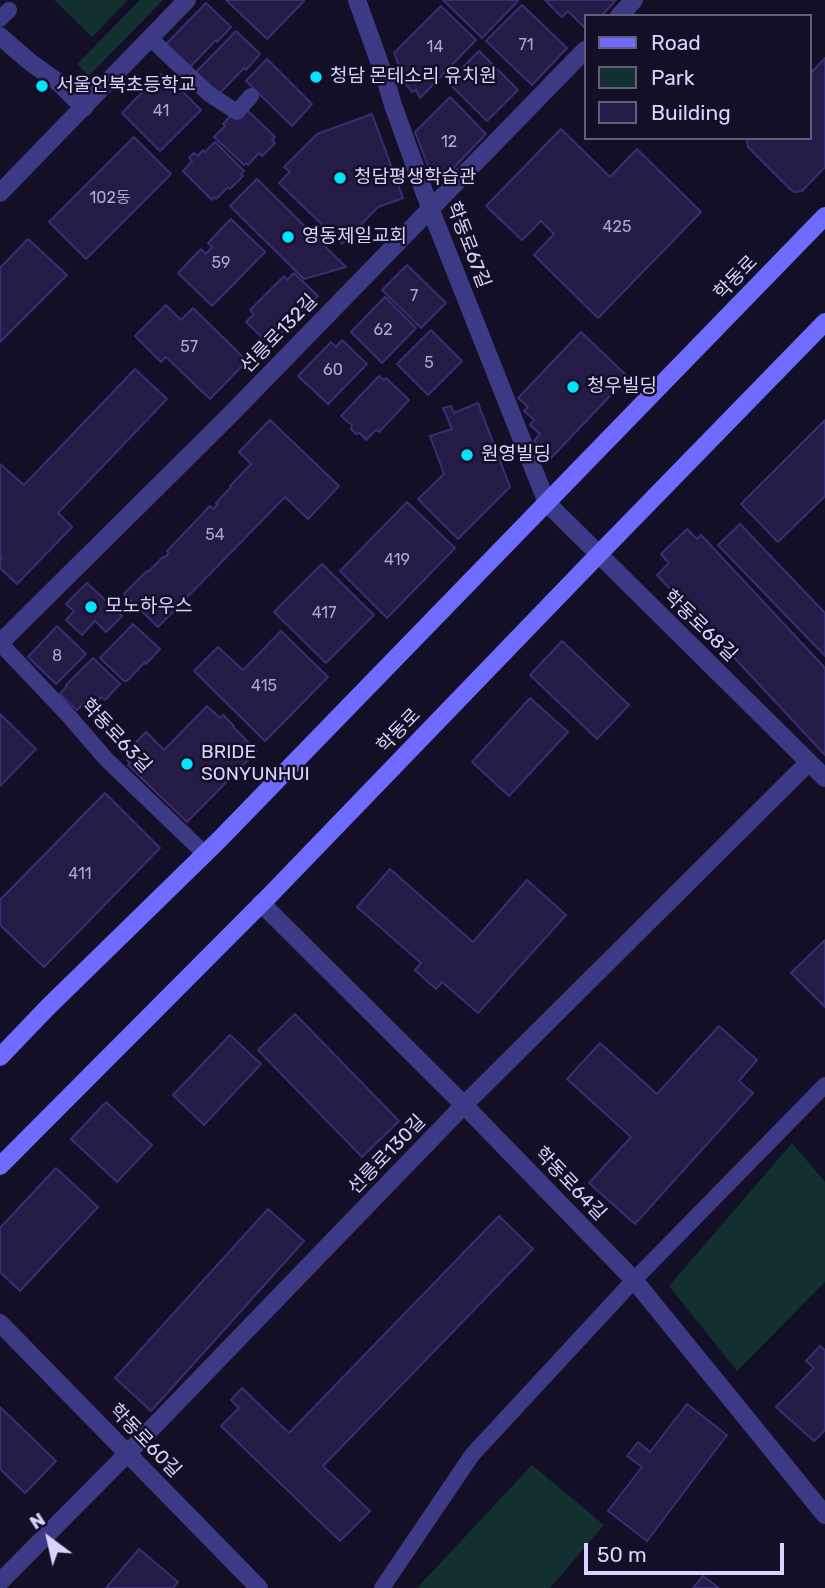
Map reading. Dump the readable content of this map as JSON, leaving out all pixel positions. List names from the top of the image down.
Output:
{
  "streets": {
    "main road": ["학동로"],
    "street": [
      "학동로67길",
      "선릉로132길",
      "학동로68길",
      "선릉로130길",
      "학동로64길",
      "학동로60길"
    ],
    "lane": ["학동로63길"]
  },
  "crossings": [
    ["학동로67길", "학동로"],
    ["학동로67길", "선릉로132길"],
    ["학동로67길", "학동로68길"],
    ["학동로", "학동로68길"],
    ["학동로", "학동로63길"],
    ["학동로", "학동로64길"],
    ["선릉로132길", "학동로63길"],
    ["학동로68길", "선릉로130길"],
    ["선릉로130길", "학동로64길"],
    ["선릉로130길", "학동로60길"]
  ],
  "places": [
    "청담 몬테소리 유치원",
    "서울언북초등학교",
    "청담평생학습관",
    "영동제일교회",
    "청우빌딩",
    "원영빌딩",
    "모노하우스",
    "BRIDE SONYUNHUI"
  ],
  "house_numbers": [
    "71",
    "14",
    "41",
    "12",
    "102동",
    "425",
    "59",
    "7",
    "62",
    "57",
    "5",
    "60",
    "54",
    "419",
    "417",
    "8",
    "415",
    "411"
  ],
  "legend": ["Road", "Park", "Building"],
  "scale_bar": "50 m",
  "north": "top left"
}
